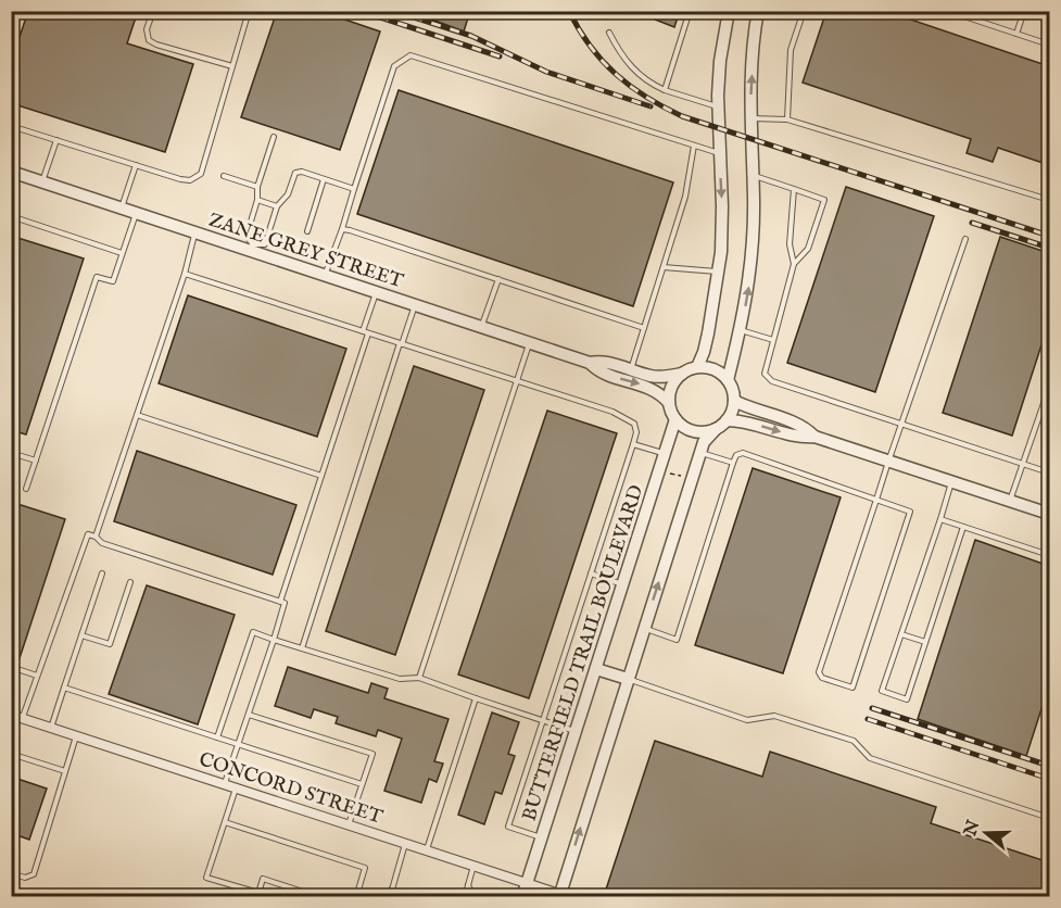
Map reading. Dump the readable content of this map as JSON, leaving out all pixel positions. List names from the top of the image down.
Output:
{
  "streets": {
    "street": ["ZANE GREY STREET", "BUTTERFIELD TRAIL BOULEVARD", "CONCORD STREET"]
  },
  "crossings": [
    ["ZANE GREY STREET", "BUTTERFIELD TRAIL BOULEVARD"],
    ["BUTTERFIELD TRAIL BOULEVARD", "CONCORD STREET"]
  ],
  "north": "left"
}
